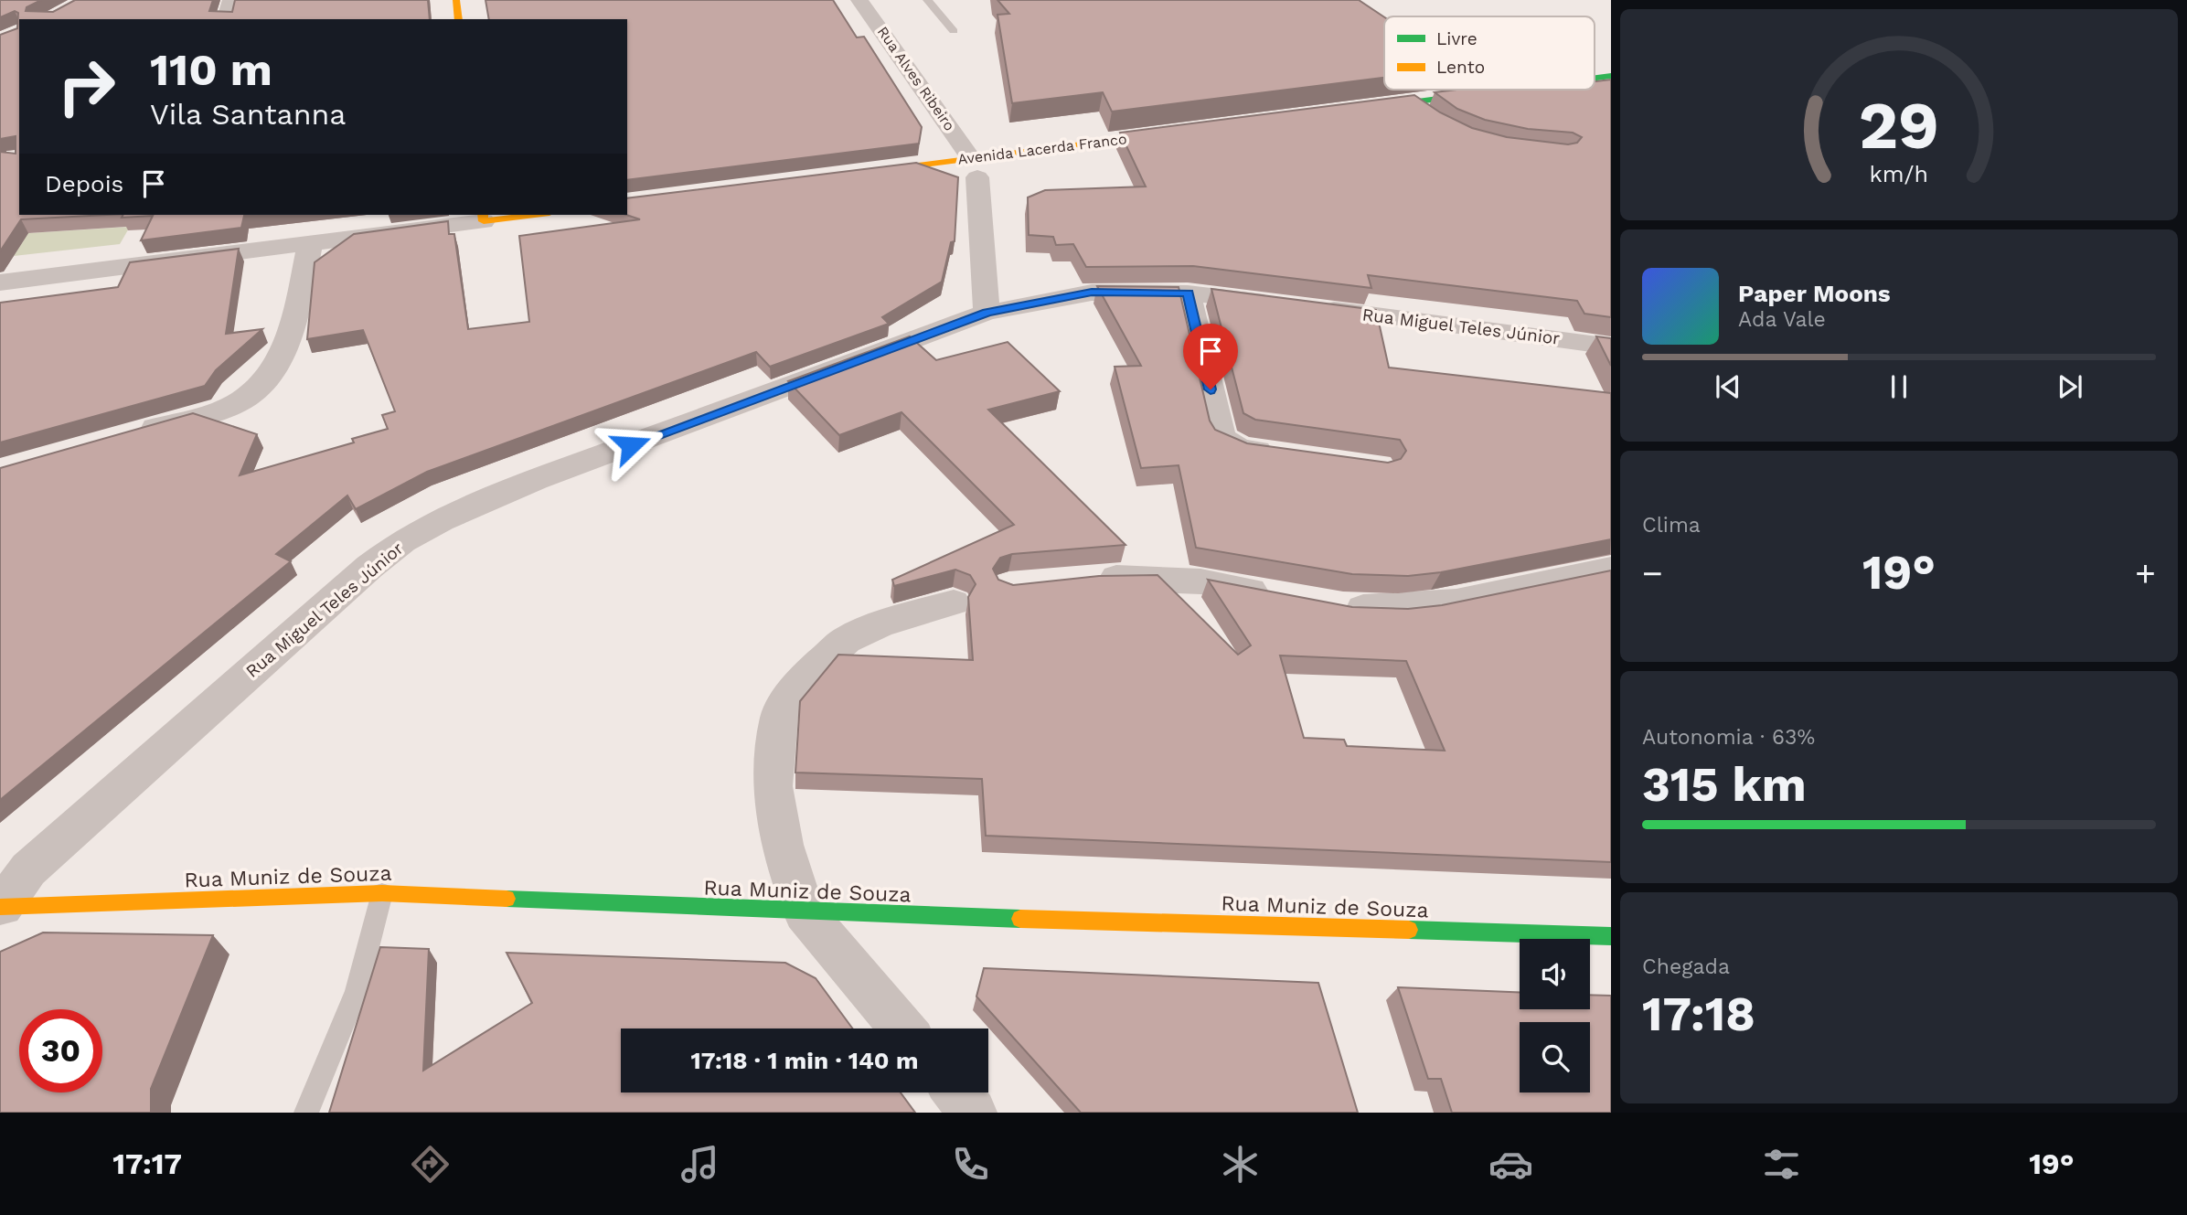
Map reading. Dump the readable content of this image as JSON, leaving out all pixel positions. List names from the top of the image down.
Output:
{
  "streets": {
    "street": [
      "Rua Alves Ribeiro",
      "Avenida Lacerda Franco",
      "Rua Miguel Teles Júnior",
      "Rua Muniz de Souza"
    ]
  },
  "crossings": [
    ["Rua Alves Ribeiro", "Avenida Lacerda Franco"],
    ["Rua Miguel Teles Júnior", "Rua Muniz de Souza"]
  ],
  "legend": ["Livre", "Lento"],
  "page": {
    "turn": ["110 m", "Vila Santanna"],
    "then": "Depois",
    "song": ["Paper Moons", "Ada Vale"],
    "tile": [
      "Clima",
      ["Autonomia · 63%", "315 km"],
      ["Chegada", "17:18"]
    ],
    "heat": ["−", "19°", "+"],
    "limit": "30",
    "trip": "17:18 · 1 min · 140 m",
    "tabs": ["17:17", "19°"],
    "gauge": ["29", "km/h"]
  }
}
